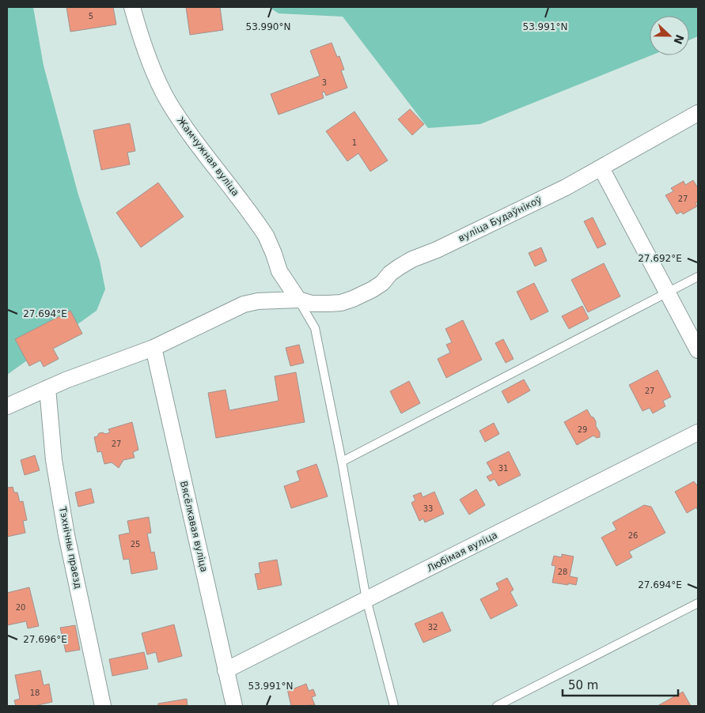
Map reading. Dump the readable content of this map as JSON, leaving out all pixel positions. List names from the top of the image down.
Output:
{
  "streets": {
    "street": [
      "Жамчужная вуліца",
      "вуліца Будаўнікоў",
      "Вясёлкавая вуліца",
      "Тэхнічны праезд",
      "Любімая вуліца"
    ]
  },
  "crossings": [
    ["Жамчужная вуліца", "вуліца Будаўнікоў"],
    ["вуліца Будаўнікоў", "Вясёлкавая вуліца"],
    ["вуліца Будаўнікоў", "Тэхнічны праезд"],
    ["Вясёлкавая вуліца", "Любімая вуліца"]
  ],
  "house_numbers": [
    "5",
    "3",
    "1",
    "27",
    "27",
    "29",
    "27",
    "31",
    "33",
    "26",
    "25",
    "28",
    "20",
    "32",
    "18"
  ],
  "scale_bar": "50 m",
  "north": "right",
  "coordinates": [
    "53.990°N",
    "53.991°N",
    "27.692°E",
    "27.694°E",
    "27.696°E"
  ]
}
